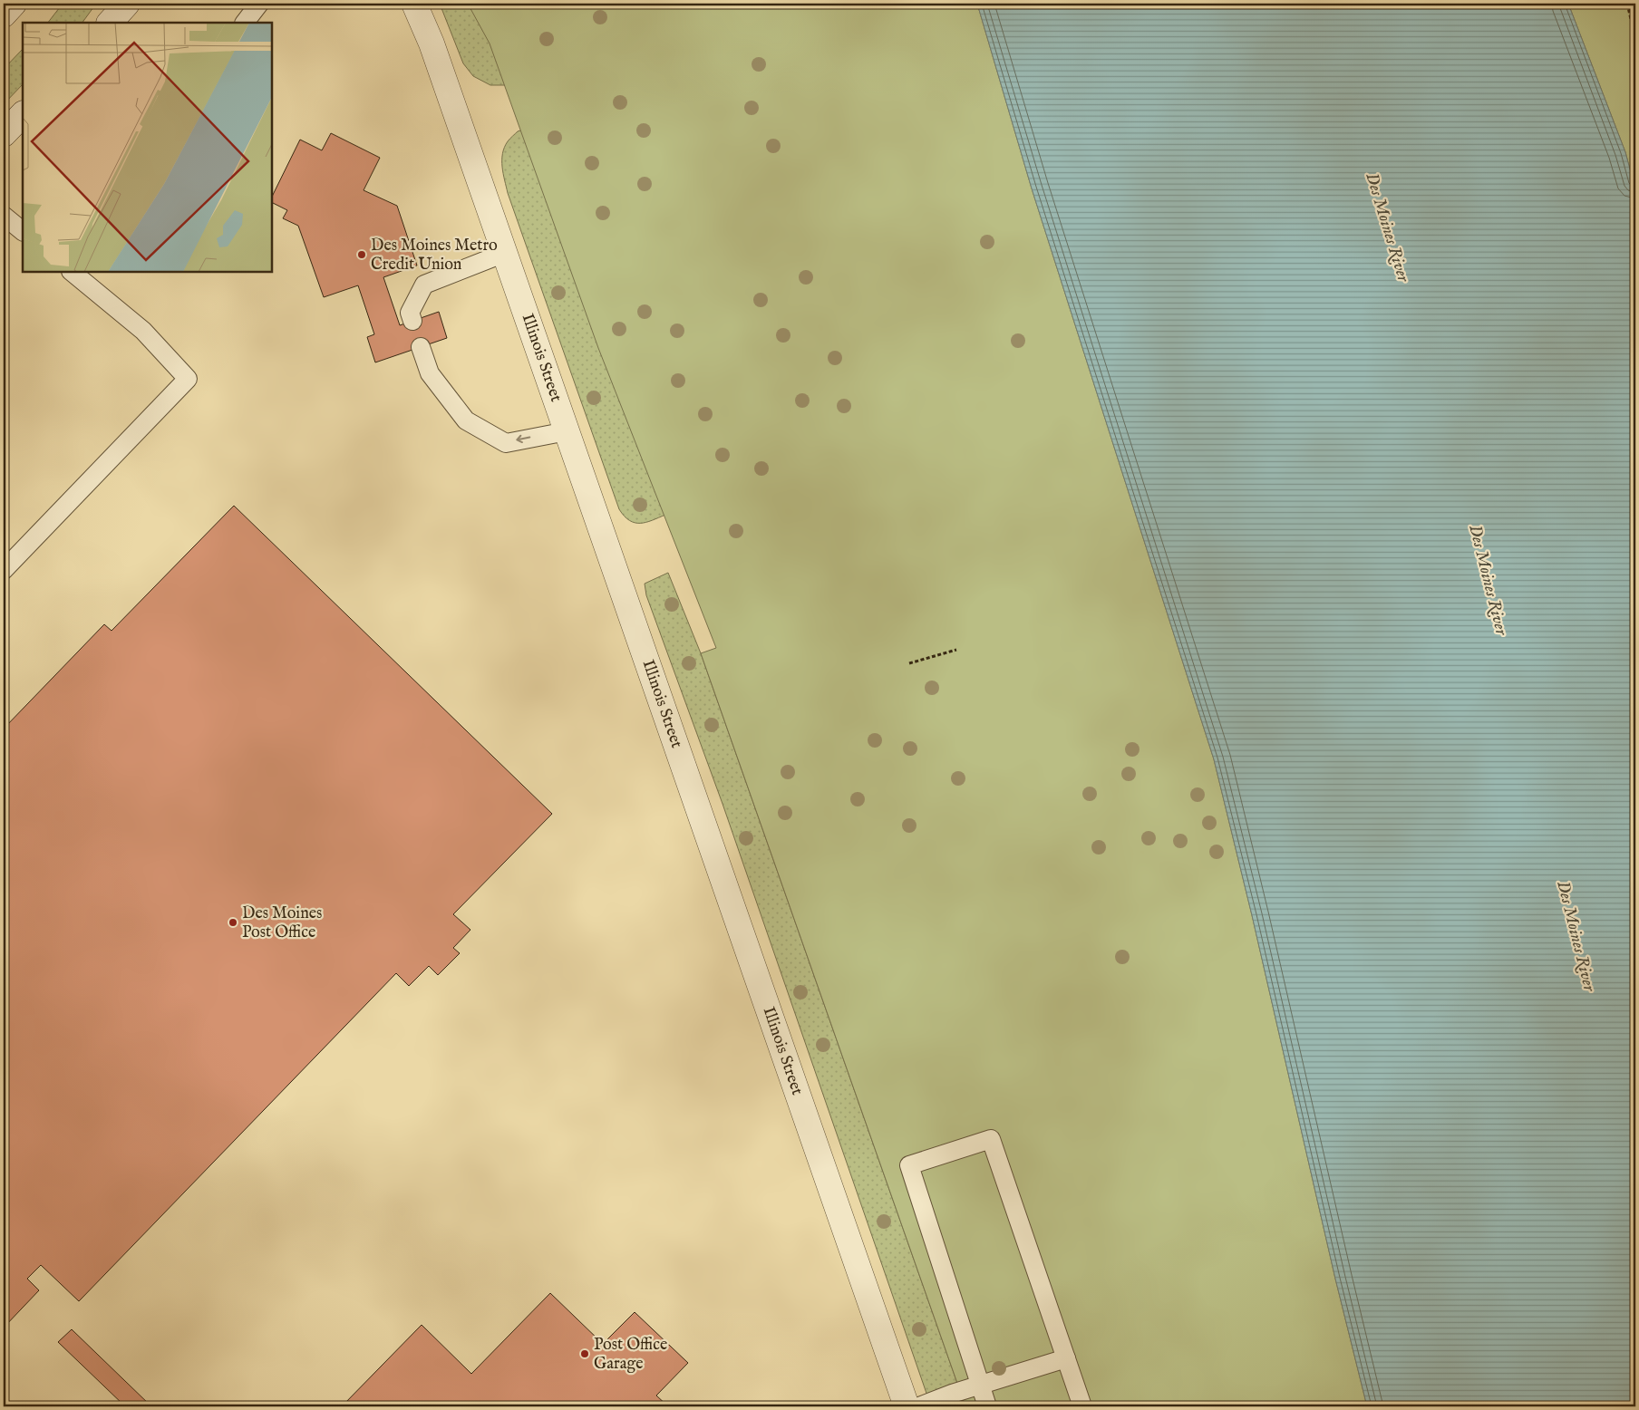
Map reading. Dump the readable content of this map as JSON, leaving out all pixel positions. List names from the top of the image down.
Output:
{
  "streets": {
    "street": ["Illinois Street"]
  },
  "water": ["Des Moines River"],
  "places": ["Des Moines Metro Credit Union", "Des Moines Post Office", "Post Office Garage"]
}
